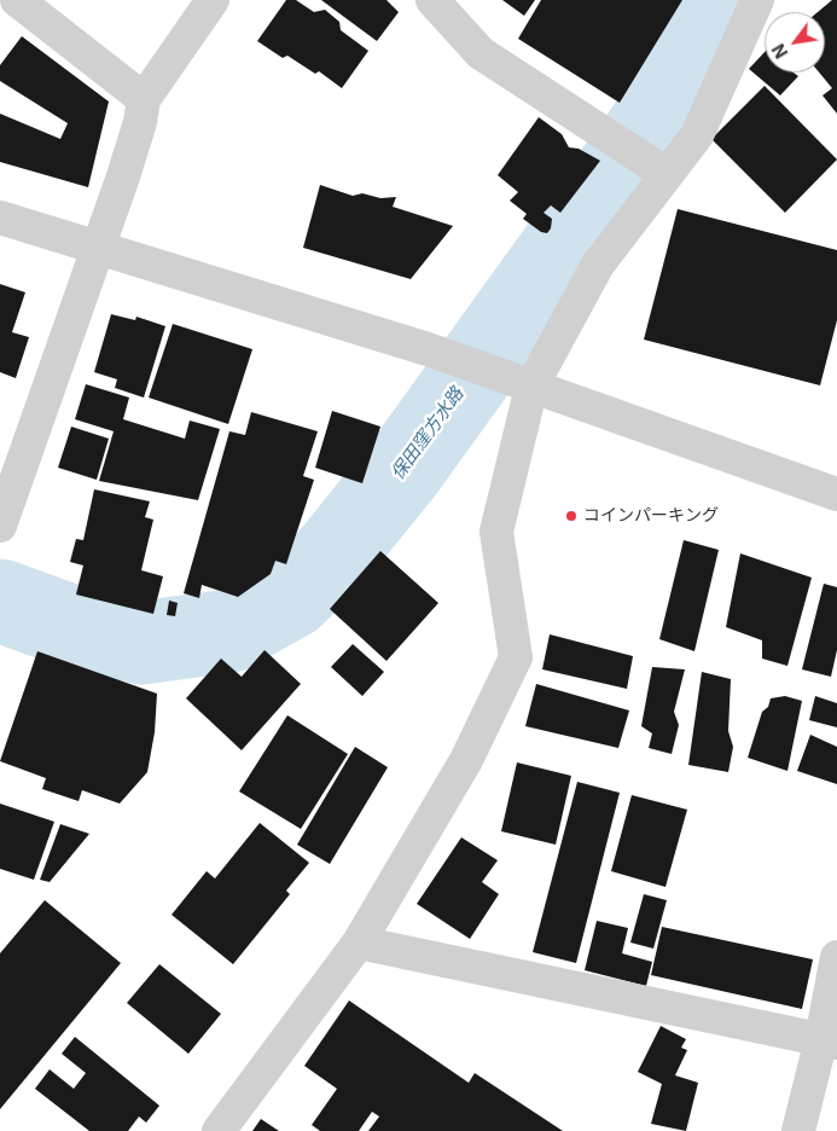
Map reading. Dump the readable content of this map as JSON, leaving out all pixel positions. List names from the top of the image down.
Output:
{
  "water": ["保田窪方水路"],
  "places": ["コインパーキング"],
  "north": "bottom left"
}
